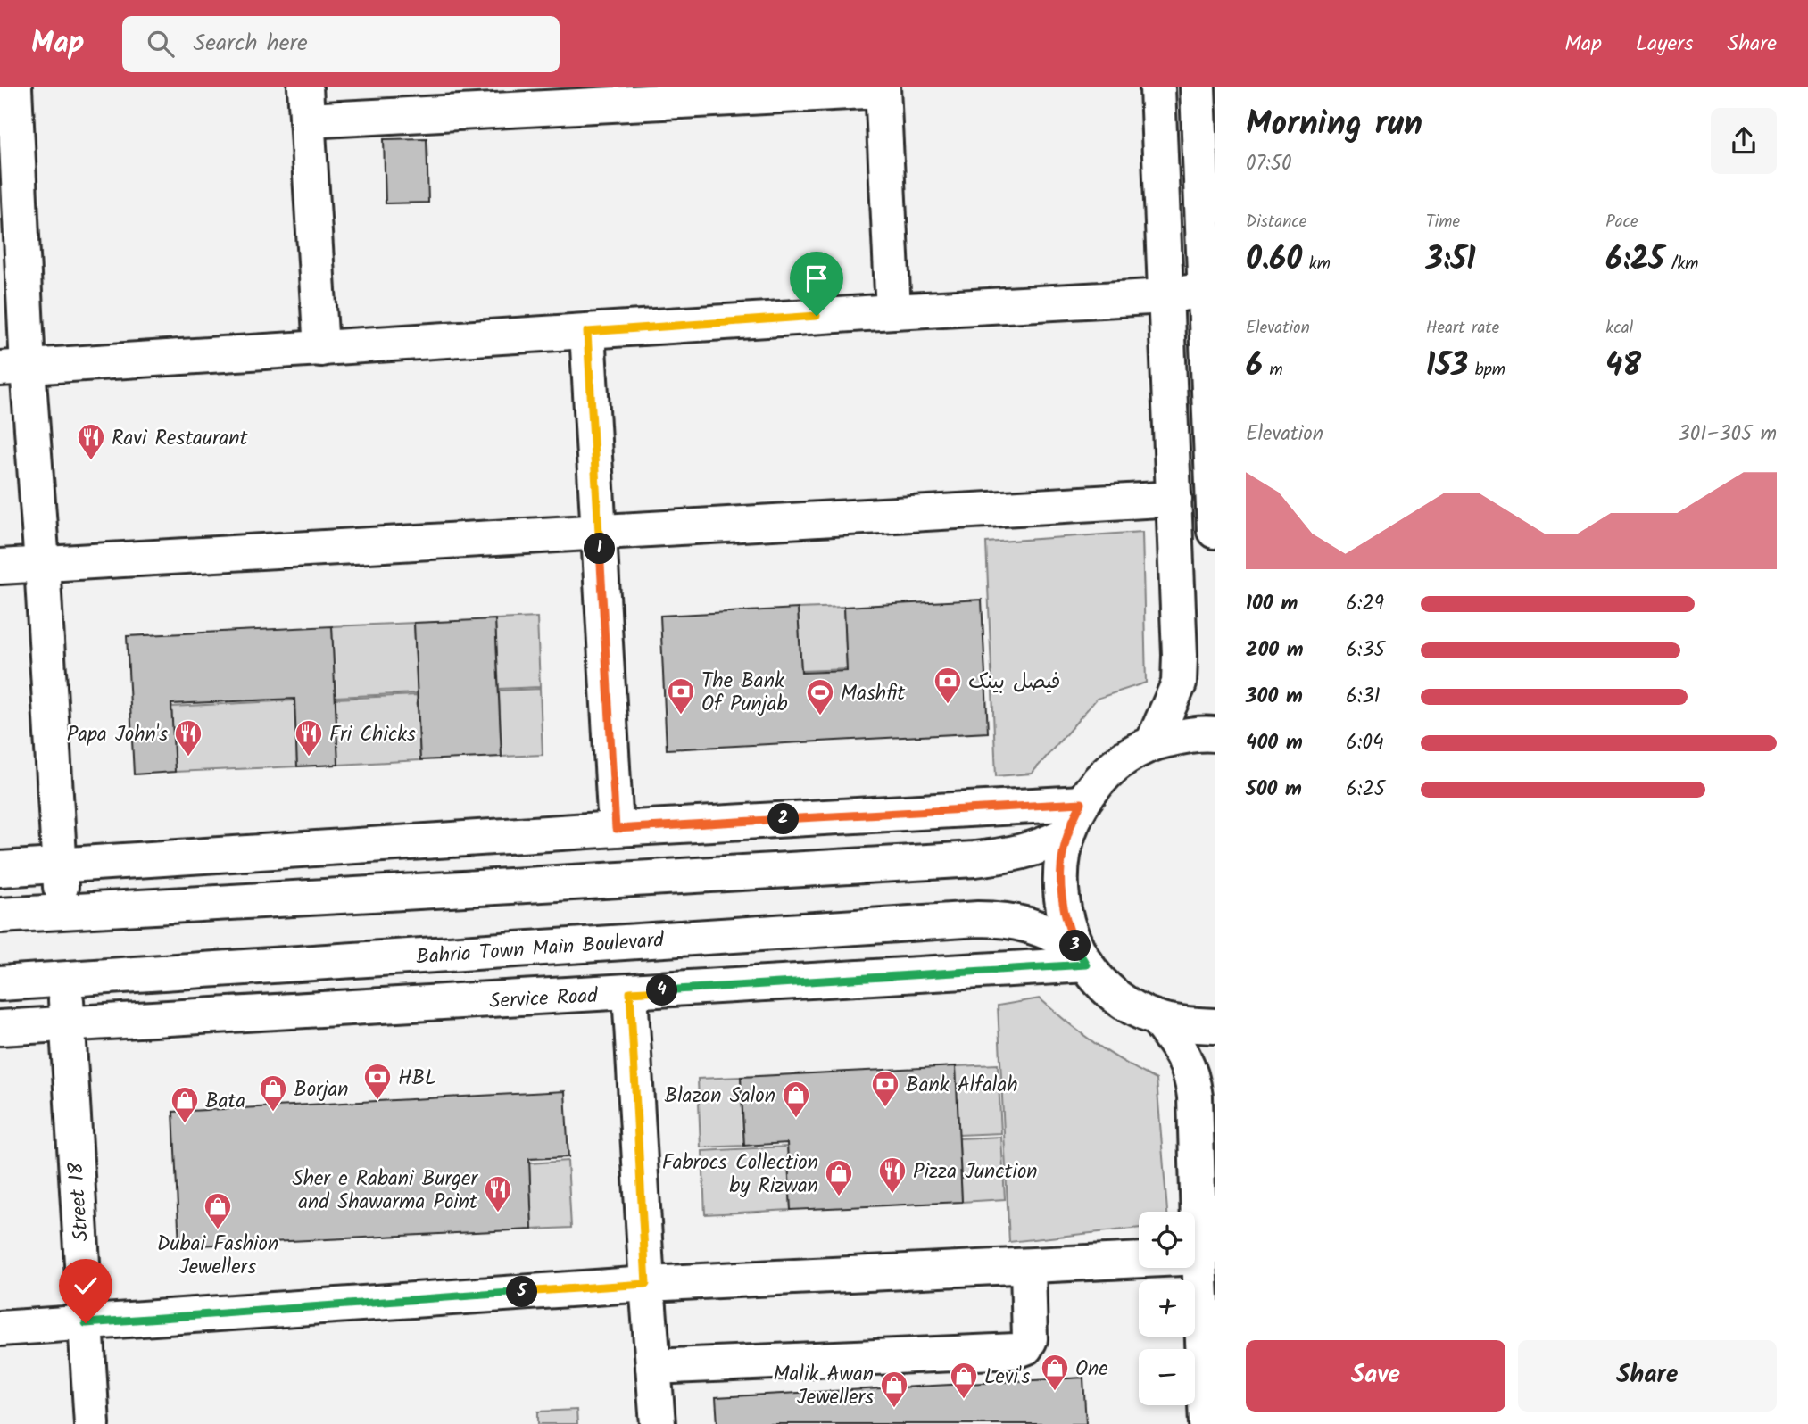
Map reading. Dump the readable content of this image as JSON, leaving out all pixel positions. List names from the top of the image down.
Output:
{
  "streets": {
    "street": ["Bahria Town Main Boulevard", "Service Road", "Street 18"]
  },
  "crossings": [
    ["Bahria Town Main Boulevard", "Service Road"],
    ["Bahria Town Main Boulevard", "Street 18"],
    ["Service Road", "Street 18"]
  ],
  "places": {
    "restaurant": [
      "Ravi Restaurant",
      "Papa John's",
      "Fri Chicks",
      "Pizza Junction",
      "Sher e Rabani Burger and Shawarma Point"
    ],
    "bank": [
      "فیصل بینک",
      "The Bank Of Punjab",
      "HBL",
      "Bank Alfalah"
    ],
    "sports": ["Mashfit"],
    "shop": [
      "Borjan",
      "Blazon Salon",
      "Bata",
      "Fabrocs Collection by Rizwan",
      "Dubai Fashion Jewellers",
      "One",
      "Levi's",
      "Malik Awan Jewellers"
    ]
  },
  "page": {
    "header": "Map",
    "search": "Search here",
    "nav": ["Map", "Layers", "Share"],
    "heading": ["Morning run", "07:50"],
    "stats": [
      ["Distance", "0.60 km"],
      ["Time", "3:51"],
      ["Pace", "6:25 /km"],
      ["Elevation", "6 m"],
      ["Heart rate", "153 bpm"],
      ["kcal", "48"]
    ],
    "chart": ["Elevation", "301–305 m"],
    "pins": [
      "1",
      "2",
      "3",
      "4",
      "5"
    ],
    "list": [
      {
        "name": "100 m",
        "note": "6:29"
      },
      {
        "name": "200 m",
        "note": "6:35"
      },
      {
        "name": "300 m",
        "note": "6:31"
      },
      {
        "name": "400 m",
        "note": "6:04"
      },
      {
        "name": "500 m",
        "note": "6:25"
      }
    ],
    "map_buttons": ["+", "−"],
    "buttons": ["Save", "Share"]
  }
}
